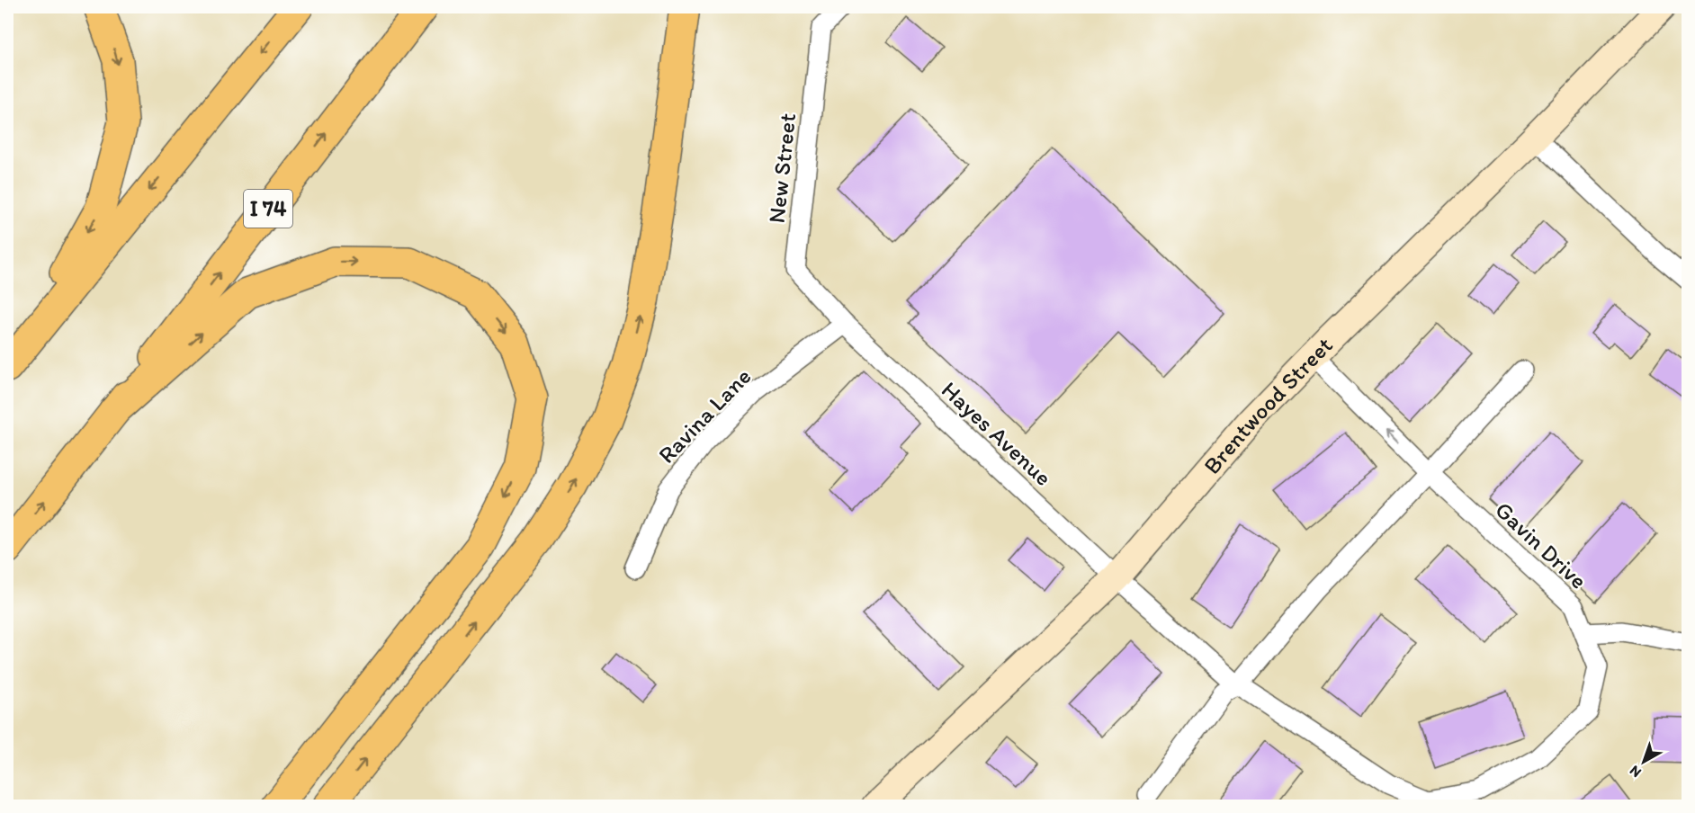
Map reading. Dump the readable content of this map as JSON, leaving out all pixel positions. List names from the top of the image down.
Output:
{
  "streets": {
    "highway": ["I 74"],
    "main road": ["Brentwood Street"],
    "street": [
      "New Street",
      "Ravina Lane",
      "Hayes Avenue",
      "Gavin Drive"
    ]
  },
  "crossings": [
    ["New Street", "Ravina Lane"],
    ["New Street", "Hayes Avenue"],
    ["Brentwood Street", "Hayes Avenue"],
    ["Brentwood Street", "Gavin Drive"],
    ["Ravina Lane", "Hayes Avenue"],
    ["Hayes Avenue", "Gavin Drive"]
  ],
  "north": "bottom left"
}
